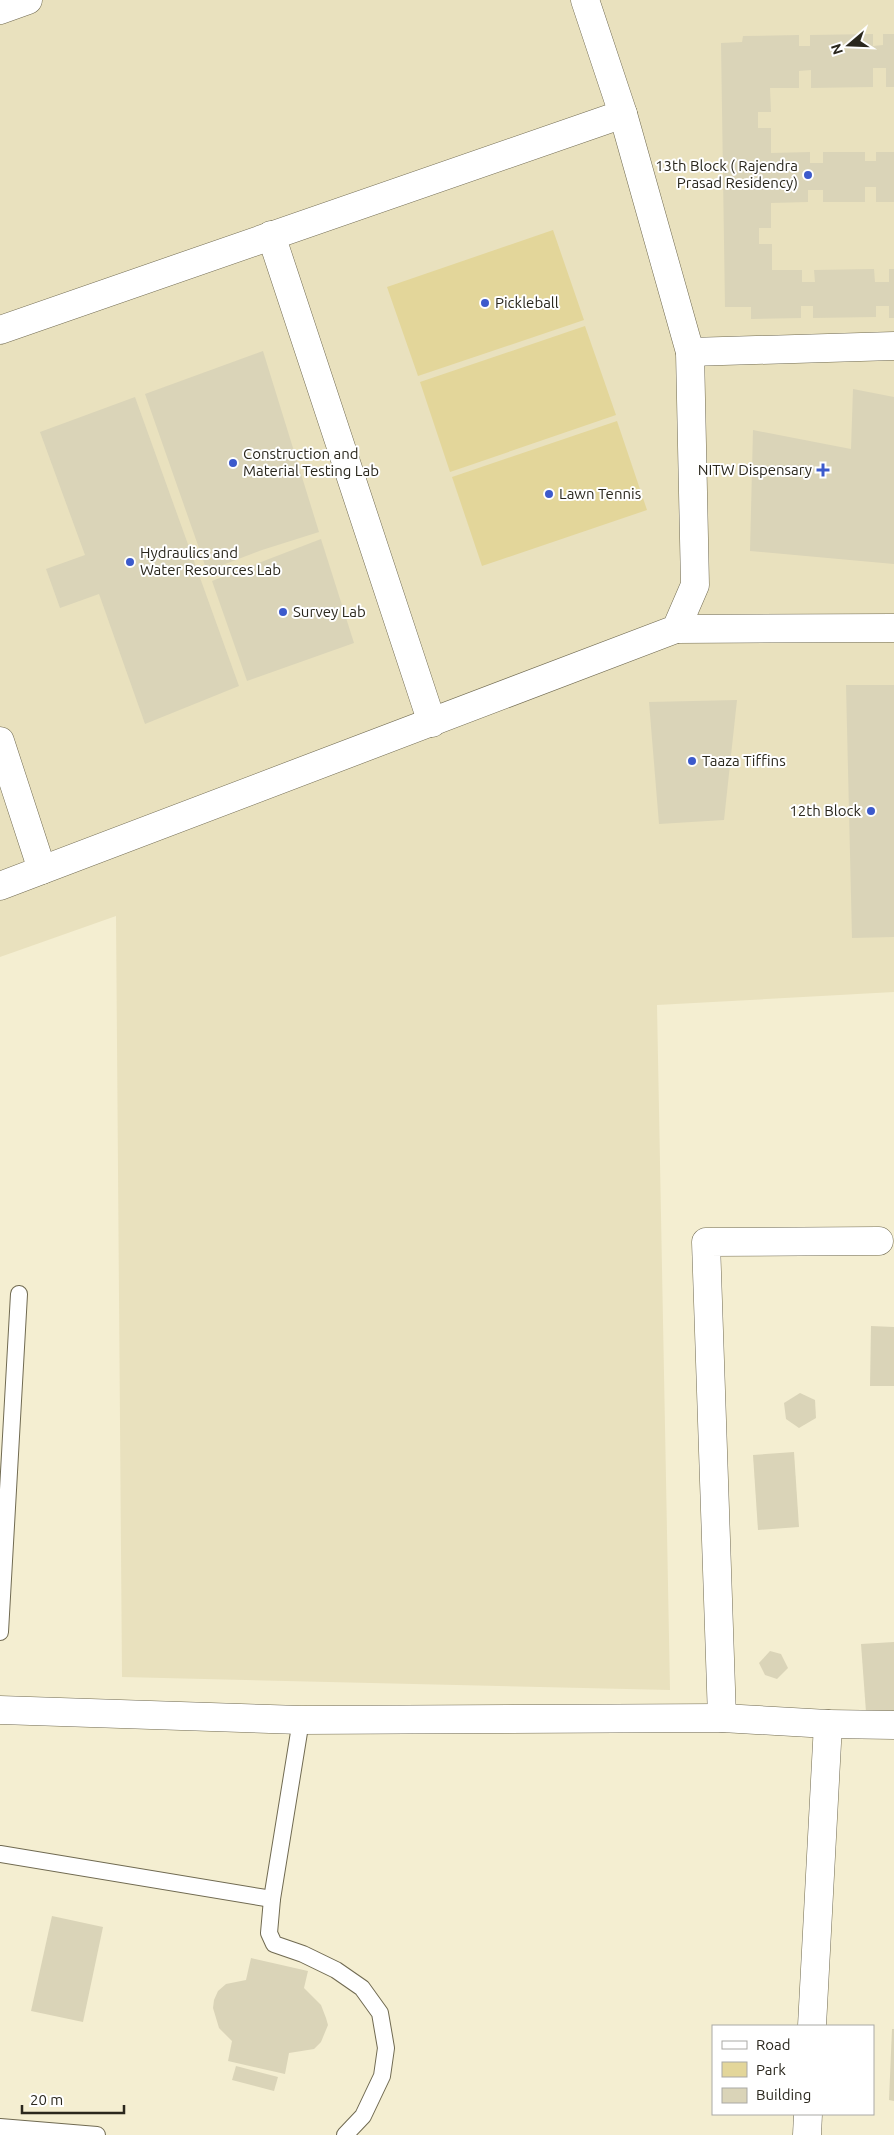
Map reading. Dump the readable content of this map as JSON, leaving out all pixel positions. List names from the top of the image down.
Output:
{
  "places": {
    "other": [
      "13th Block ( Rajendra Prasad Residency)",
      "Pickleball",
      "Construction and Material Testing Lab",
      "Lawn Tennis",
      "Hydraulics and Water Resources Lab",
      "Survey Lab",
      "Taaza Tiffins",
      "12th Block"
    ],
    "health": ["NITW Dispensary"]
  },
  "legend": ["Road", "Park", "Building"],
  "scale_bar": "20 m",
  "north": "left"
}
